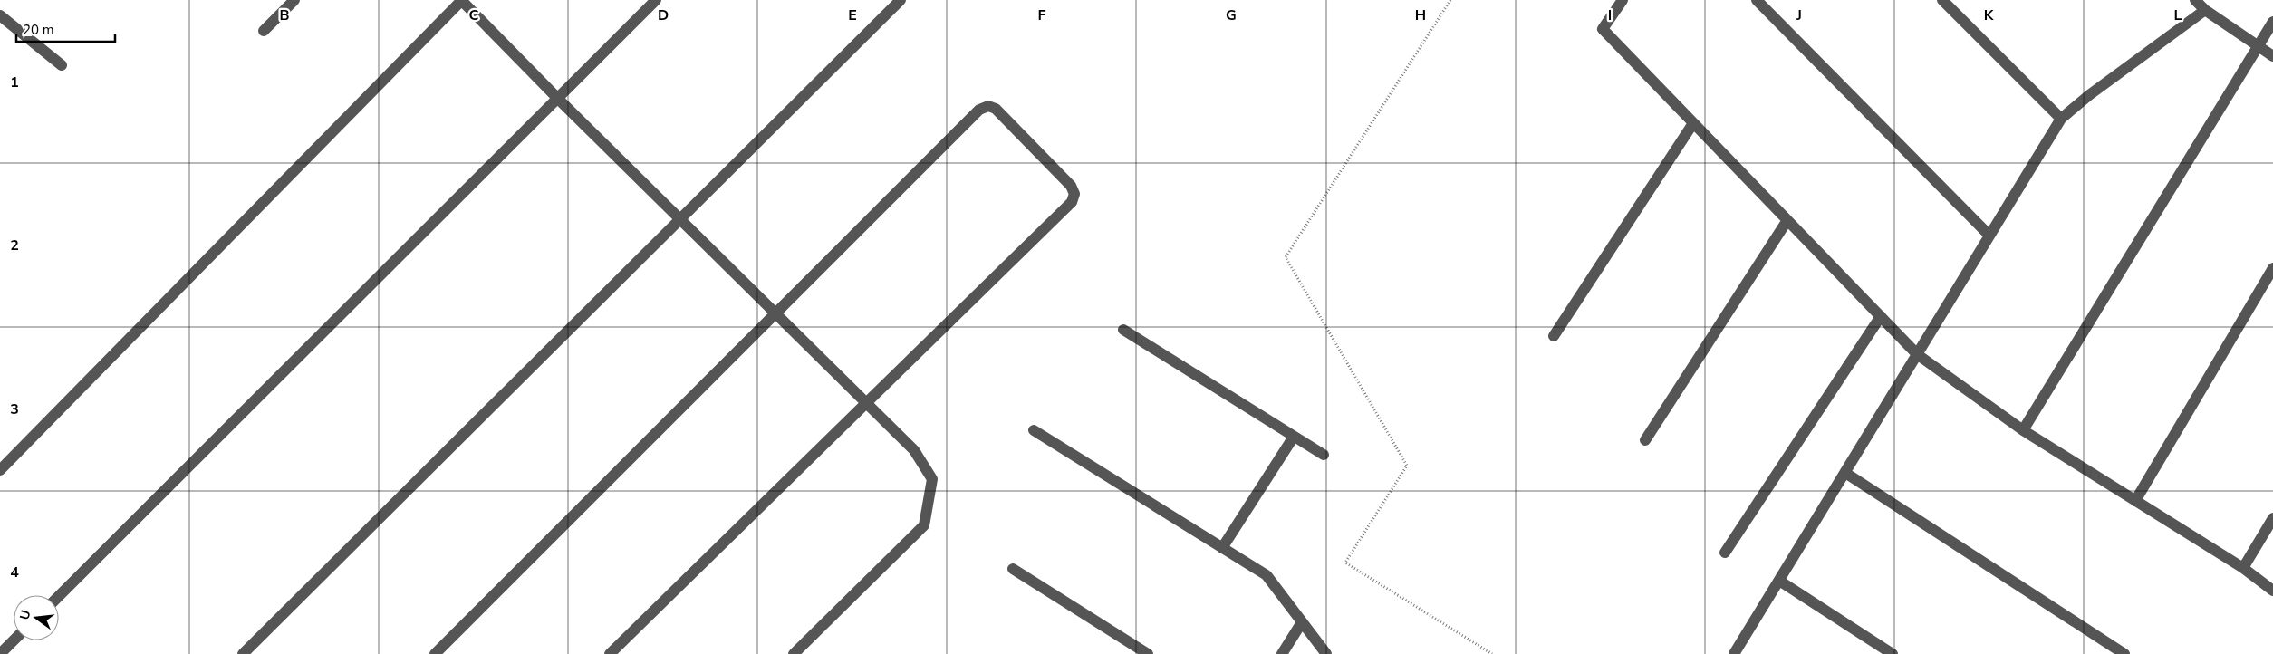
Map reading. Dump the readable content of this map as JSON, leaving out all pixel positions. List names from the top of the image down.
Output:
{
  "scale_bar": "20 m",
  "north": "left",
  "grid": {
    "columns": [
      "B",
      "C",
      "D",
      "E",
      "F",
      "G",
      "H",
      "I",
      "J",
      "K",
      "L"
    ],
    "rows": [
      "1",
      "2",
      "3",
      "4"
    ]
  }
}
